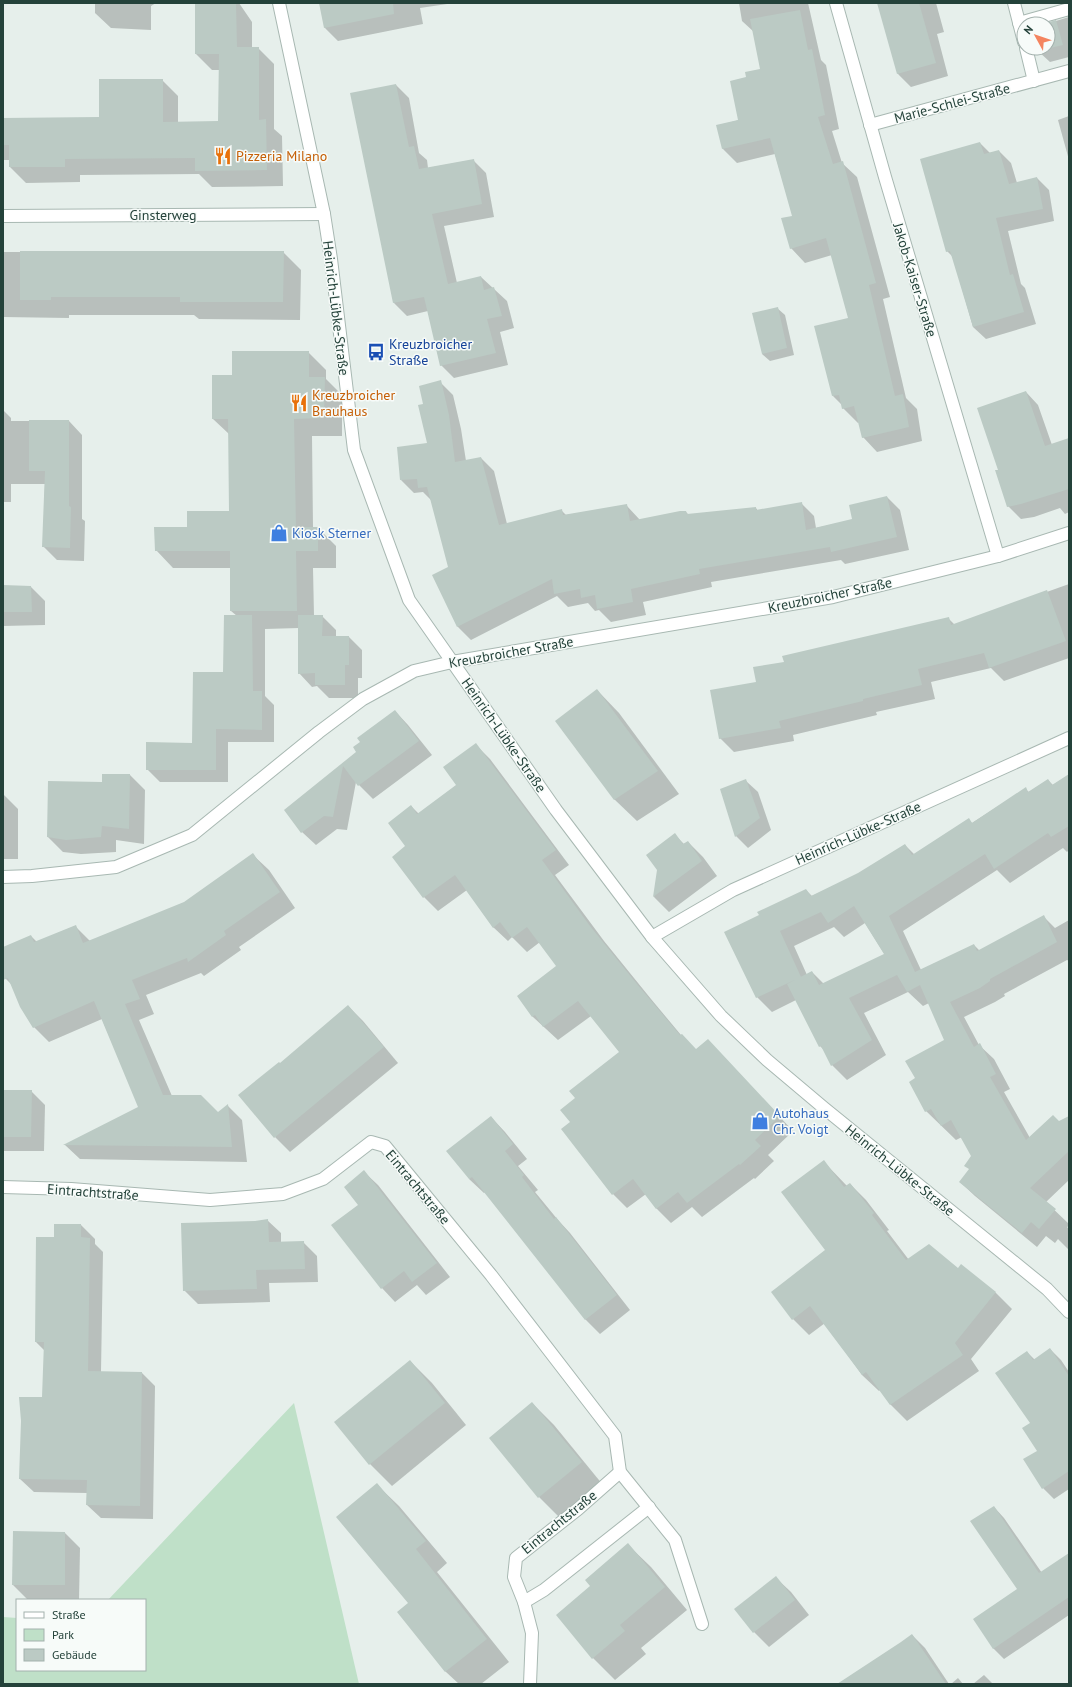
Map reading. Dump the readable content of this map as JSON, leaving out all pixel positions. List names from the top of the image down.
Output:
{
  "streets": {
    "street": [
      "Marie-Schlei-Straße",
      "Ginsterweg",
      "Jakob-Kaiser-Straße",
      "Heinrich-Lübke-Straße",
      "Kreuzbroicher Straße",
      "Eintrachtstraße"
    ]
  },
  "crossings": [
    ["Marie-Schlei-Straße", "Jakob-Kaiser-Straße"],
    ["Ginsterweg", "Heinrich-Lübke-Straße"],
    ["Jakob-Kaiser-Straße", "Kreuzbroicher Straße"],
    ["Heinrich-Lübke-Straße", "Kreuzbroicher Straße"]
  ],
  "places": {
    "restaurant": ["Pizzeria Milano", "Kreuzbroicher Brauhaus"],
    "bus stop": ["Kreuzbroicher Straße"],
    "shop": ["Kiosk Sterner", "Autohaus Chr. Voigt"]
  },
  "legend": ["Straße", "Park", "Gebäude"],
  "north": "top left"
}
